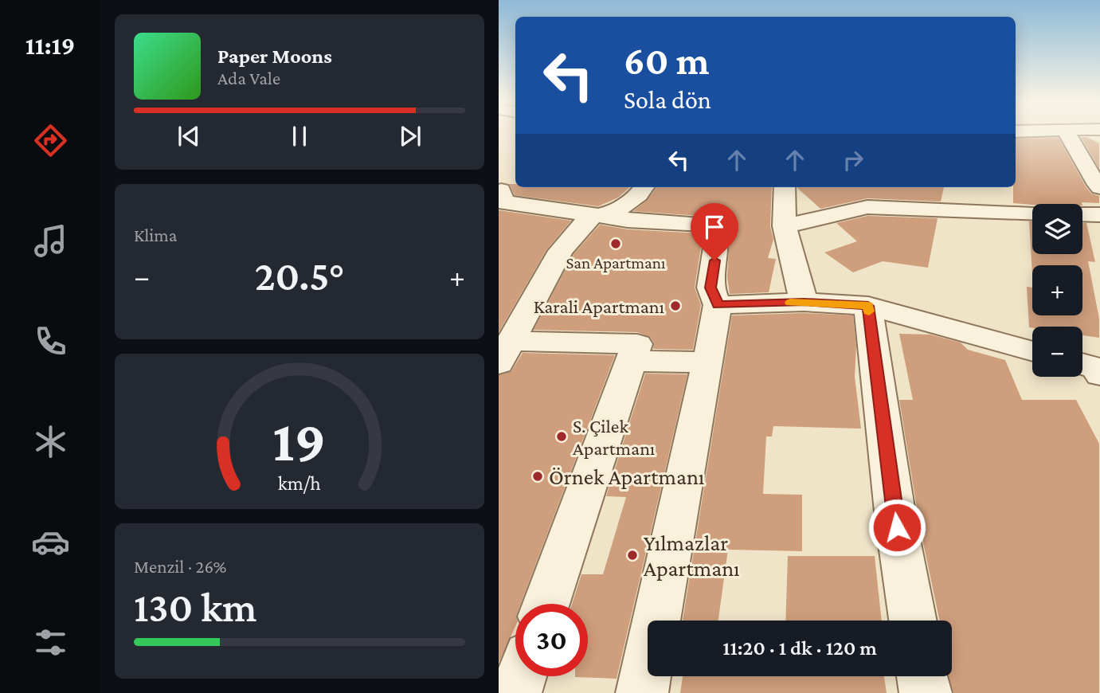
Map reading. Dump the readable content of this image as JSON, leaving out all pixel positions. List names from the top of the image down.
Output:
{
  "places": [
    "San Apartmanı",
    "Karali Apartmanı",
    "S. Çilek Apartmanı",
    "Örnek Apartmanı",
    "Yılmazlar Apartmanı"
  ],
  "page": {
    "tabs": "11:19",
    "turn": ["60 m", "Sola dön"],
    "song": ["Paper Moons", "Ada Vale"],
    "tile": [
      "Klima",
      ["Menzil · 26%", "130 km"]
    ],
    "map_buttons": ["+", "−"],
    "heat": ["−", "20.5°", "+"],
    "limit": "30",
    "trip": "11:20 · 1 dk · 120 m",
    "gauge": ["19", "km/h"]
  }
}
